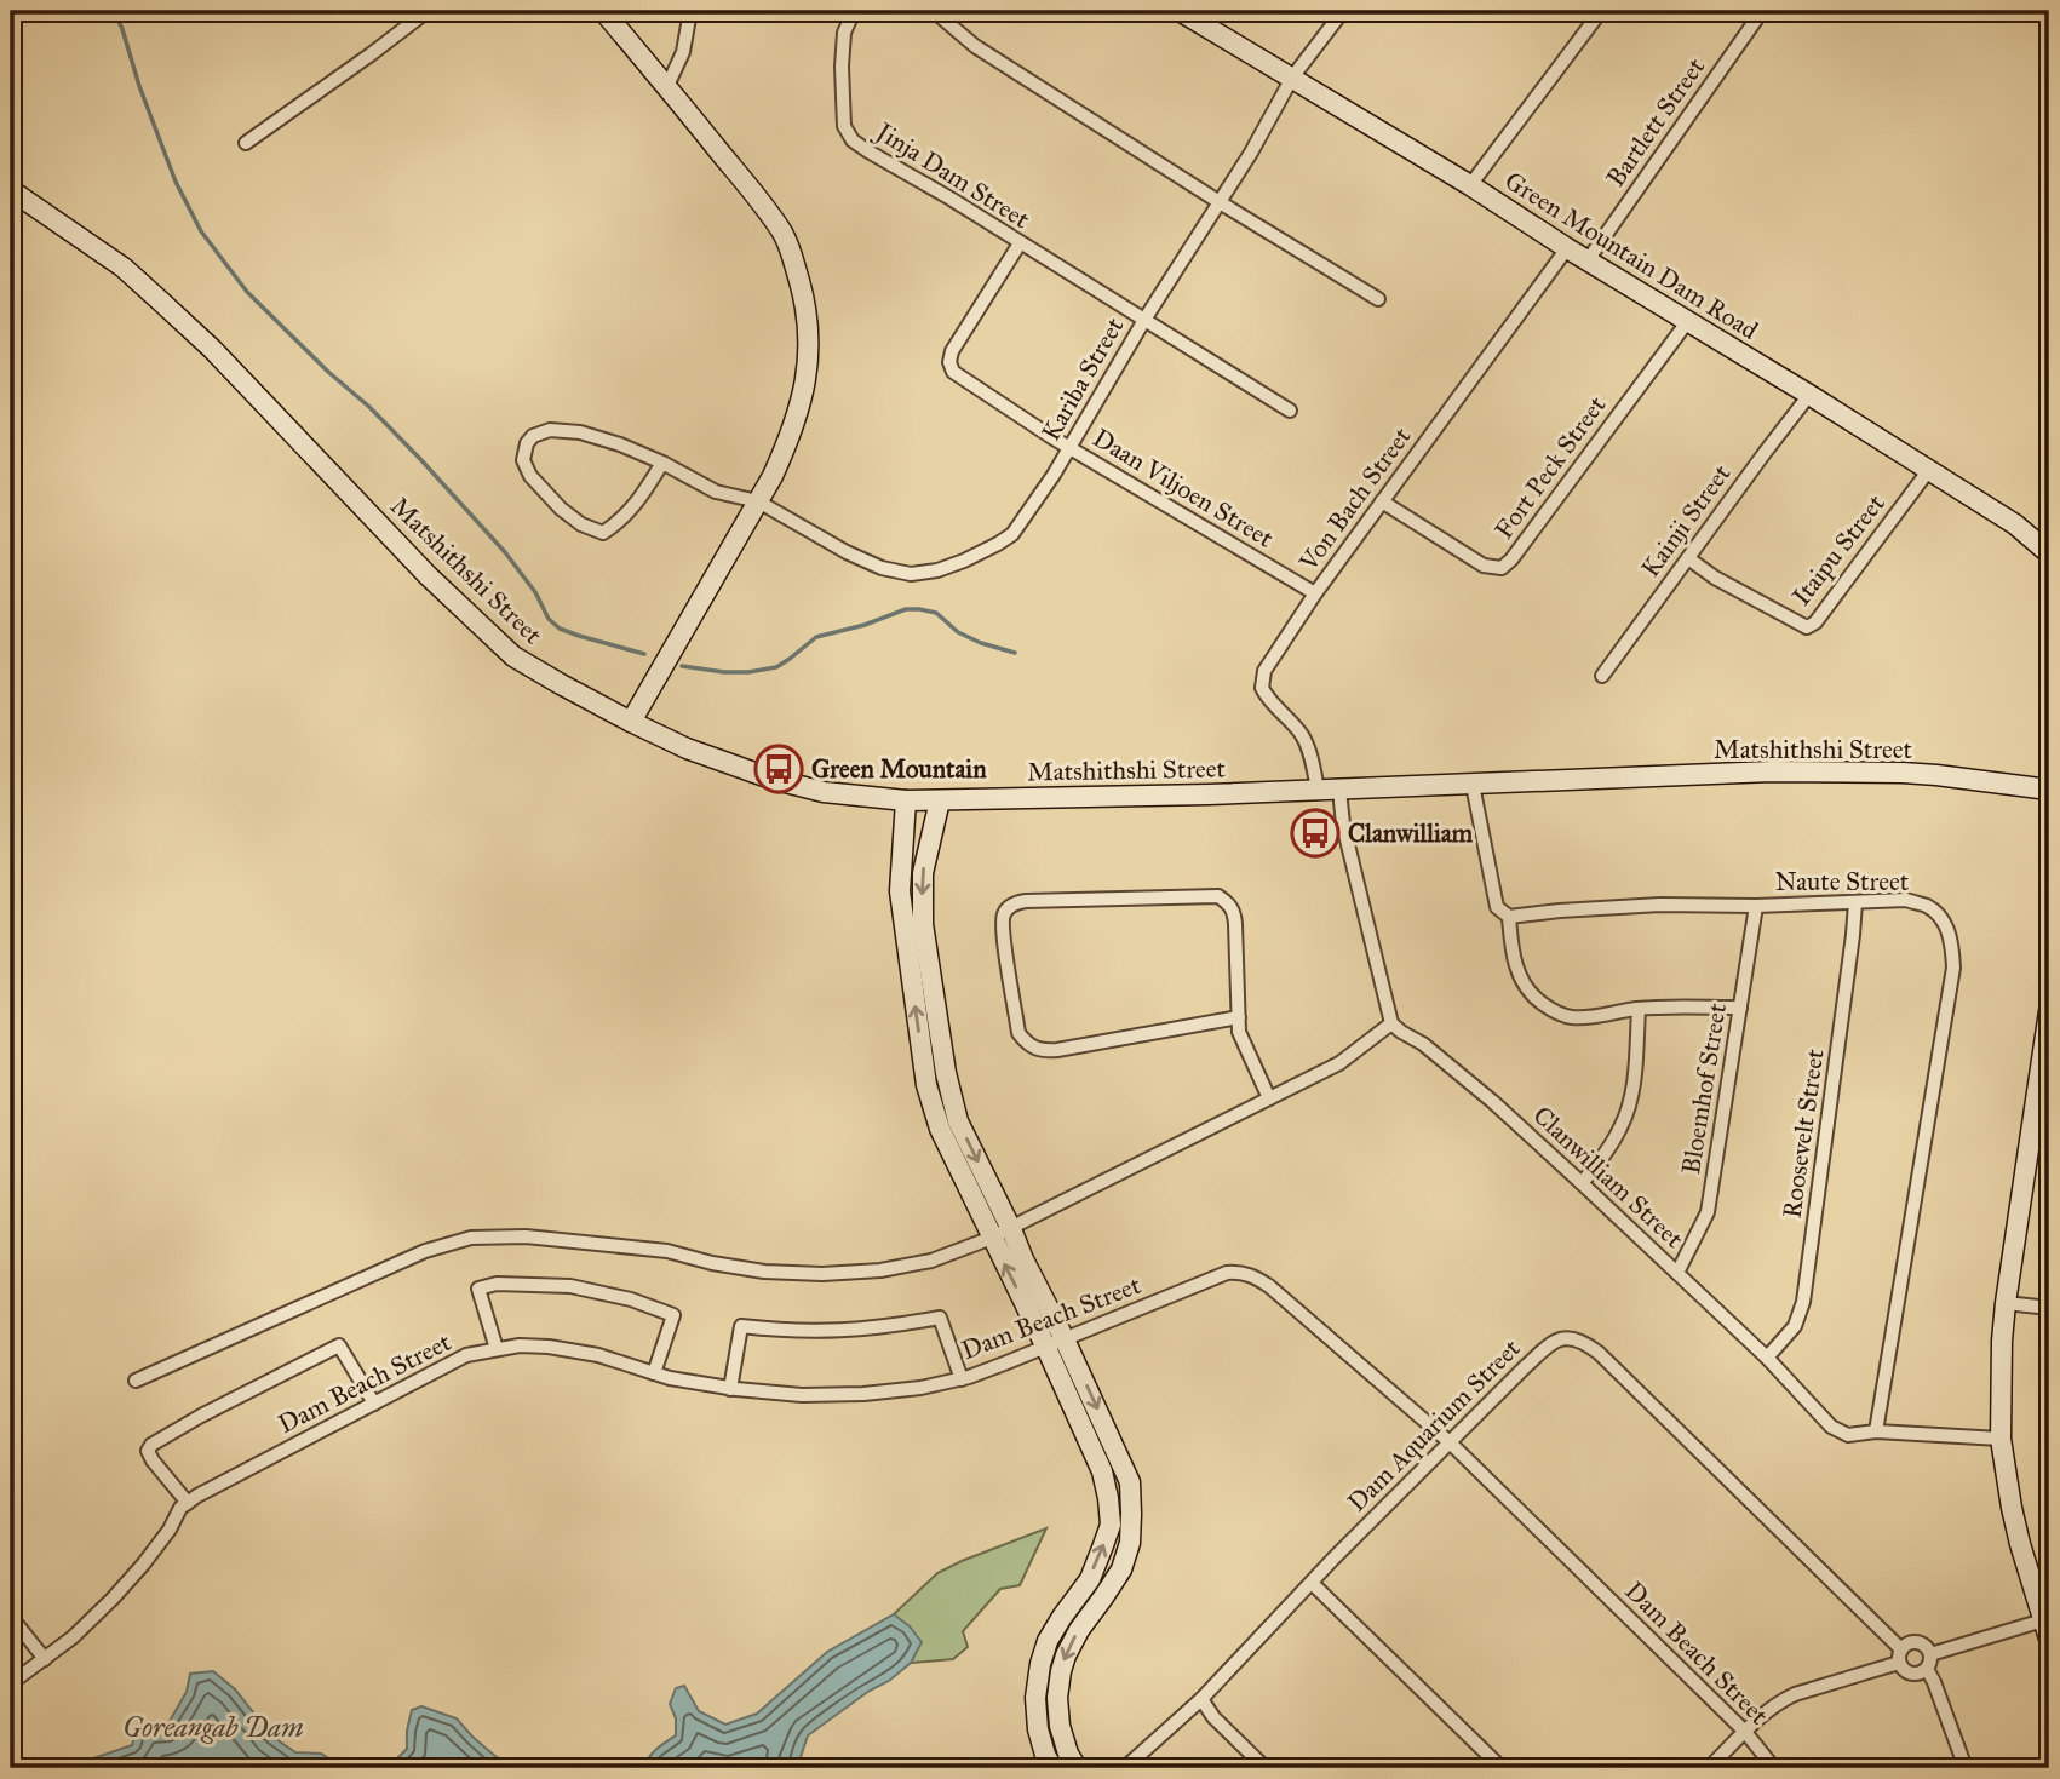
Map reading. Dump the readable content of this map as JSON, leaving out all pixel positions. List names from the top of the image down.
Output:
{
  "streets": {
    "street": [
      "Bartlett Street",
      "Jinja Dam Street",
      "Green Mountain Dam Road",
      "Kariba Street",
      "Fort Peck Street",
      "Daan Viljoen Street",
      "Von Bach Street",
      "Kainji Street",
      "Itaipu Street",
      "Matshithshi Street",
      "Naute Street",
      "Bloemhof Street",
      "Roosevelt Street",
      "Clanwilliam Street",
      "Dam Beach Street",
      "Dam Aquarium Street"
    ]
  },
  "crossings": [
    ["Bartlett Street", "Green Mountain Dam Road"],
    ["Jinja Dam Street", "Kariba Street"],
    ["Jinja Dam Street", "Daan Viljoen Street"],
    ["Green Mountain Dam Road", "Kariba Street"],
    ["Green Mountain Dam Road", "Fort Peck Street"],
    ["Green Mountain Dam Road", "Von Bach Street"],
    ["Green Mountain Dam Road", "Kainji Street"],
    ["Green Mountain Dam Road", "Itaipu Street"],
    ["Kariba Street", "Daan Viljoen Street"],
    ["Fort Peck Street", "Von Bach Street"],
    ["Daan Viljoen Street", "Von Bach Street"],
    ["Von Bach Street", "Matshithshi Street"],
    ["Kainji Street", "Itaipu Street"],
    ["Naute Street", "Bloemhof Street"],
    ["Naute Street", "Roosevelt Street"],
    ["Naute Street", "Clanwilliam Street"],
    ["Bloemhof Street", "Clanwilliam Street"],
    ["Roosevelt Street", "Clanwilliam Street"],
    ["Dam Beach Street", "Dam Aquarium Street"]
  ],
  "water": ["Goreangab Dam"],
  "places": {
    "bus stop": ["Green Mountain", "Clanwilliam"]
  }
}
